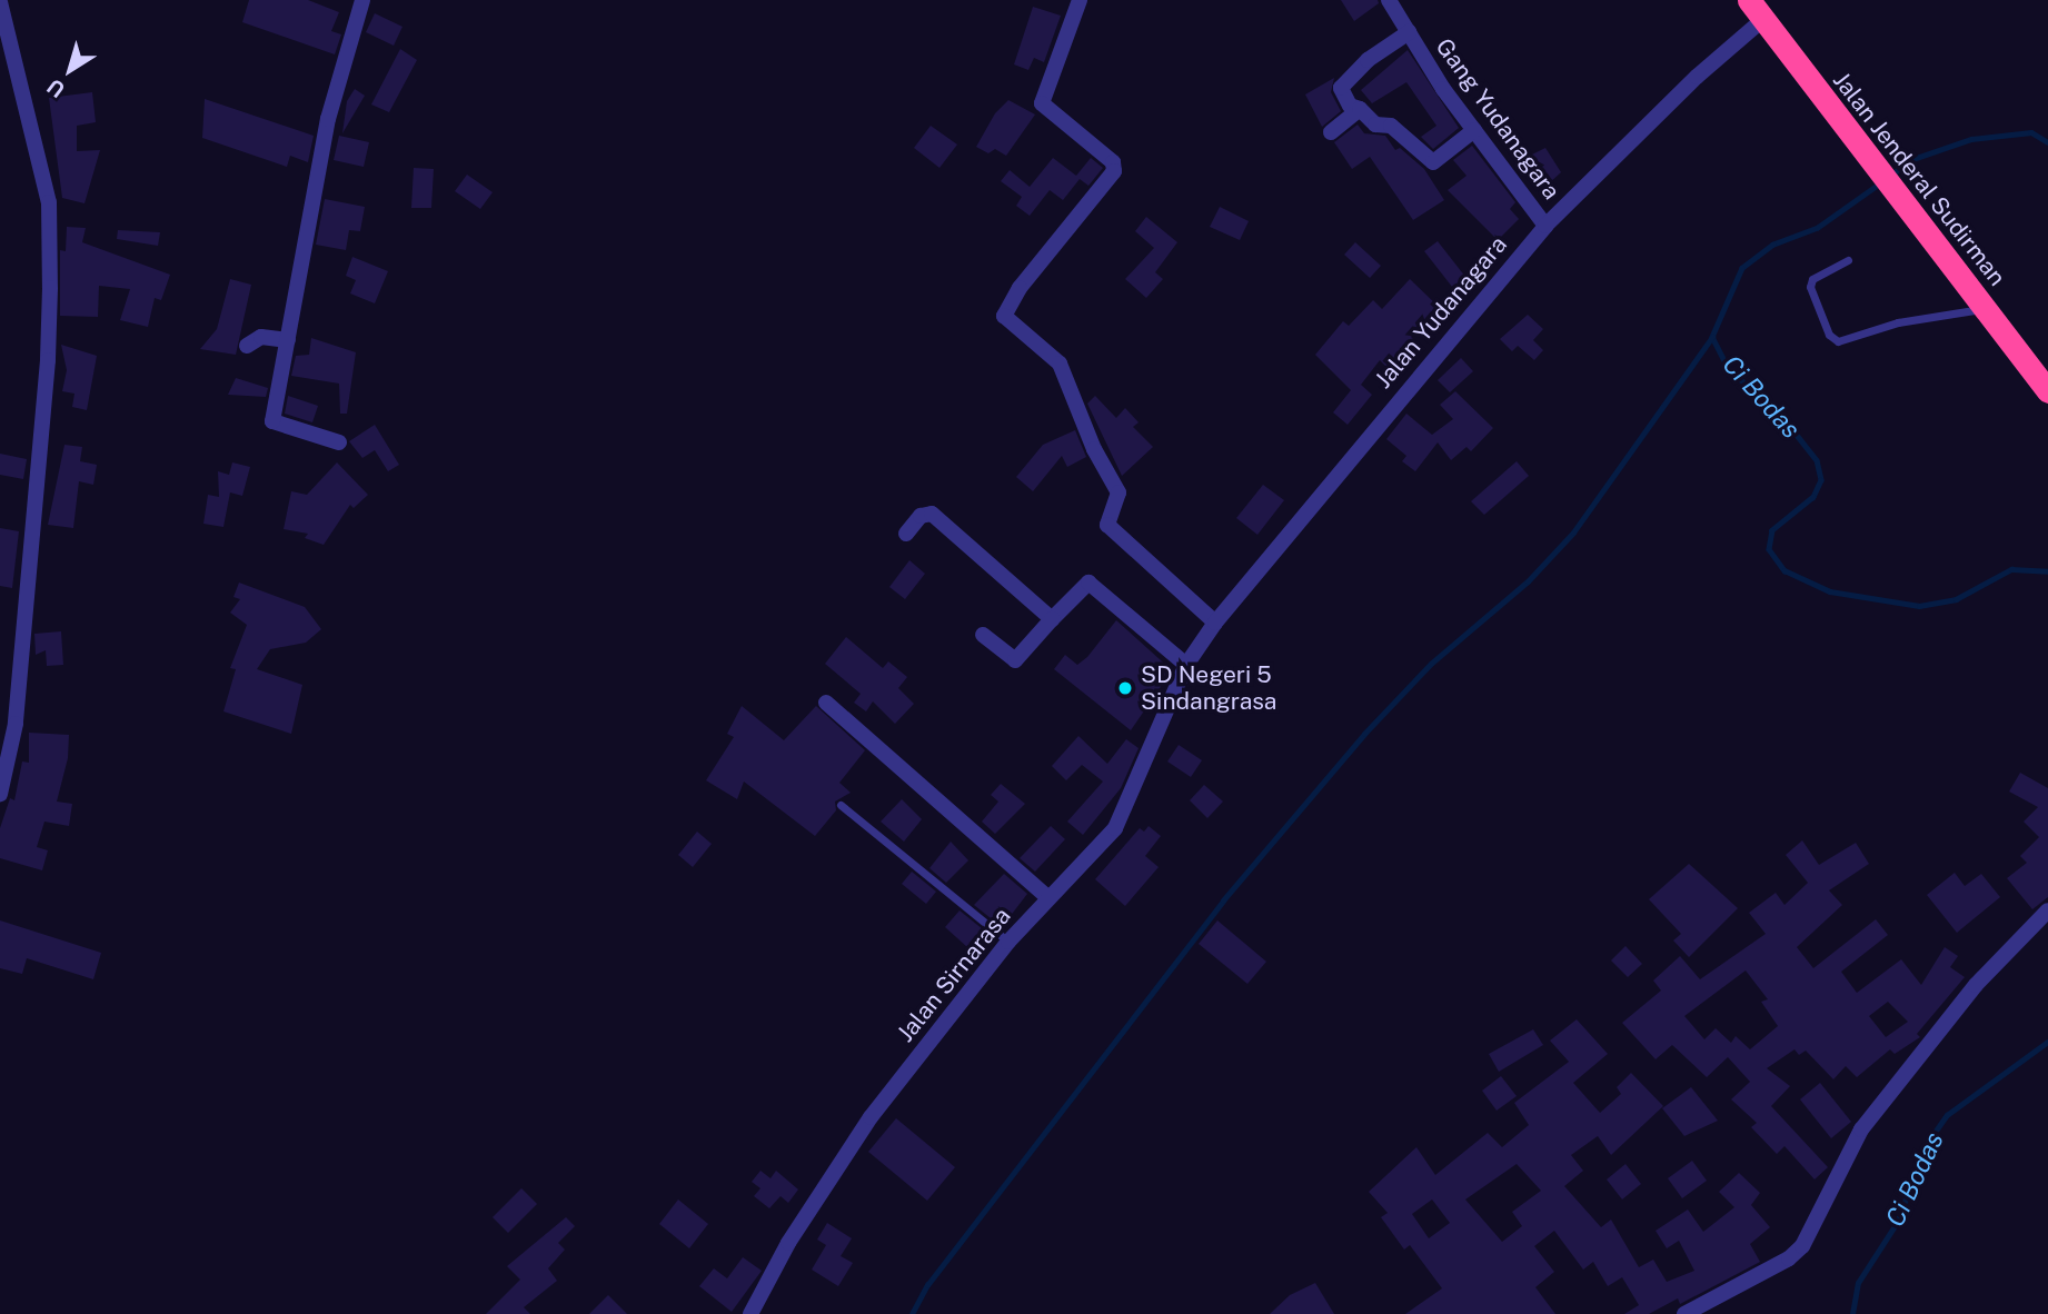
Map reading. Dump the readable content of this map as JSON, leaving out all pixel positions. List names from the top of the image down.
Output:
{
  "streets": {
    "highway": ["Jalan Jenderal Sudirman"],
    "street": ["Gang Yudanagara", "Jalan Yudanagara", "Jalan Sirnarasa"]
  },
  "crossings": [
    ["Gang Yudanagara", "Jalan Yudanagara"],
    ["Jalan Jenderal Sudirman", "Jalan Yudanagara"],
    ["Jalan Yudanagara", "Jalan Sirnarasa"]
  ],
  "water": ["Ci Bodas"],
  "places": ["SD Negeri 5 Sindangrasa"],
  "north": "bottom left"
}
